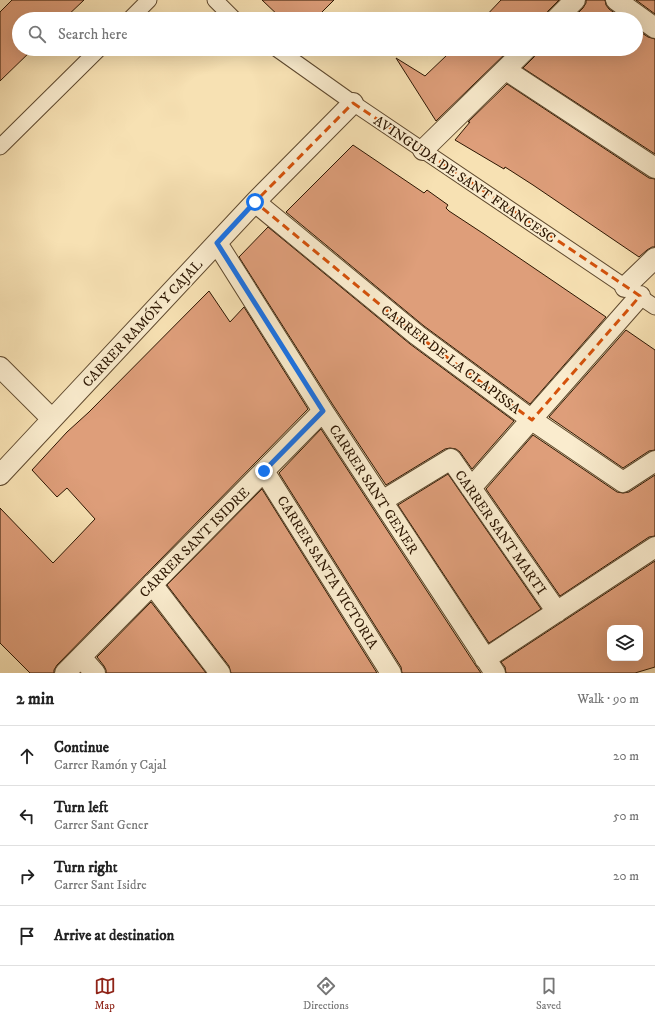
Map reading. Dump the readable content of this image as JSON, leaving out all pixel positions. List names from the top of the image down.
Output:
{
  "streets": {
    "street": [
      "AVINGUDA DE SANT FRANCESC",
      "CARRER RAMÓN Y CAJAL",
      "CARRER DE LA CLAPISSA",
      "CARRER SANT GENER",
      "CARRER SANT MARTI",
      "CARRER SANT ISIDRE",
      "CARRER SANTA VICTORIA"
    ]
  },
  "crossings": [
    ["AVINGUDA DE SANT FRANCESC", "CARRER RAMÓN Y CAJAL"],
    ["CARRER RAMÓN Y CAJAL", "CARRER DE LA CLAPISSA"],
    ["CARRER RAMÓN Y CAJAL", "CARRER SANT GENER"],
    ["CARRER SANT GENER", "CARRER SANT MARTI"],
    ["CARRER SANT GENER", "CARRER SANT ISIDRE"],
    ["CARRER SANT ISIDRE", "CARRER SANTA VICTORIA"]
  ],
  "page": {
    "search": "Search here",
    "heading": ["2 min", "Walk · 90 m"],
    "list": [
      ["Continue", "Carrer Ramón y Cajal", "20 m"],
      ["Turn left", "Carrer Sant Gener", "50 m"],
      ["Turn right", "Carrer Sant Isidre", "20 m"],
      "Arrive at destination"
    ],
    "nav": ["Map", "Directions", "Saved"]
  }
}
